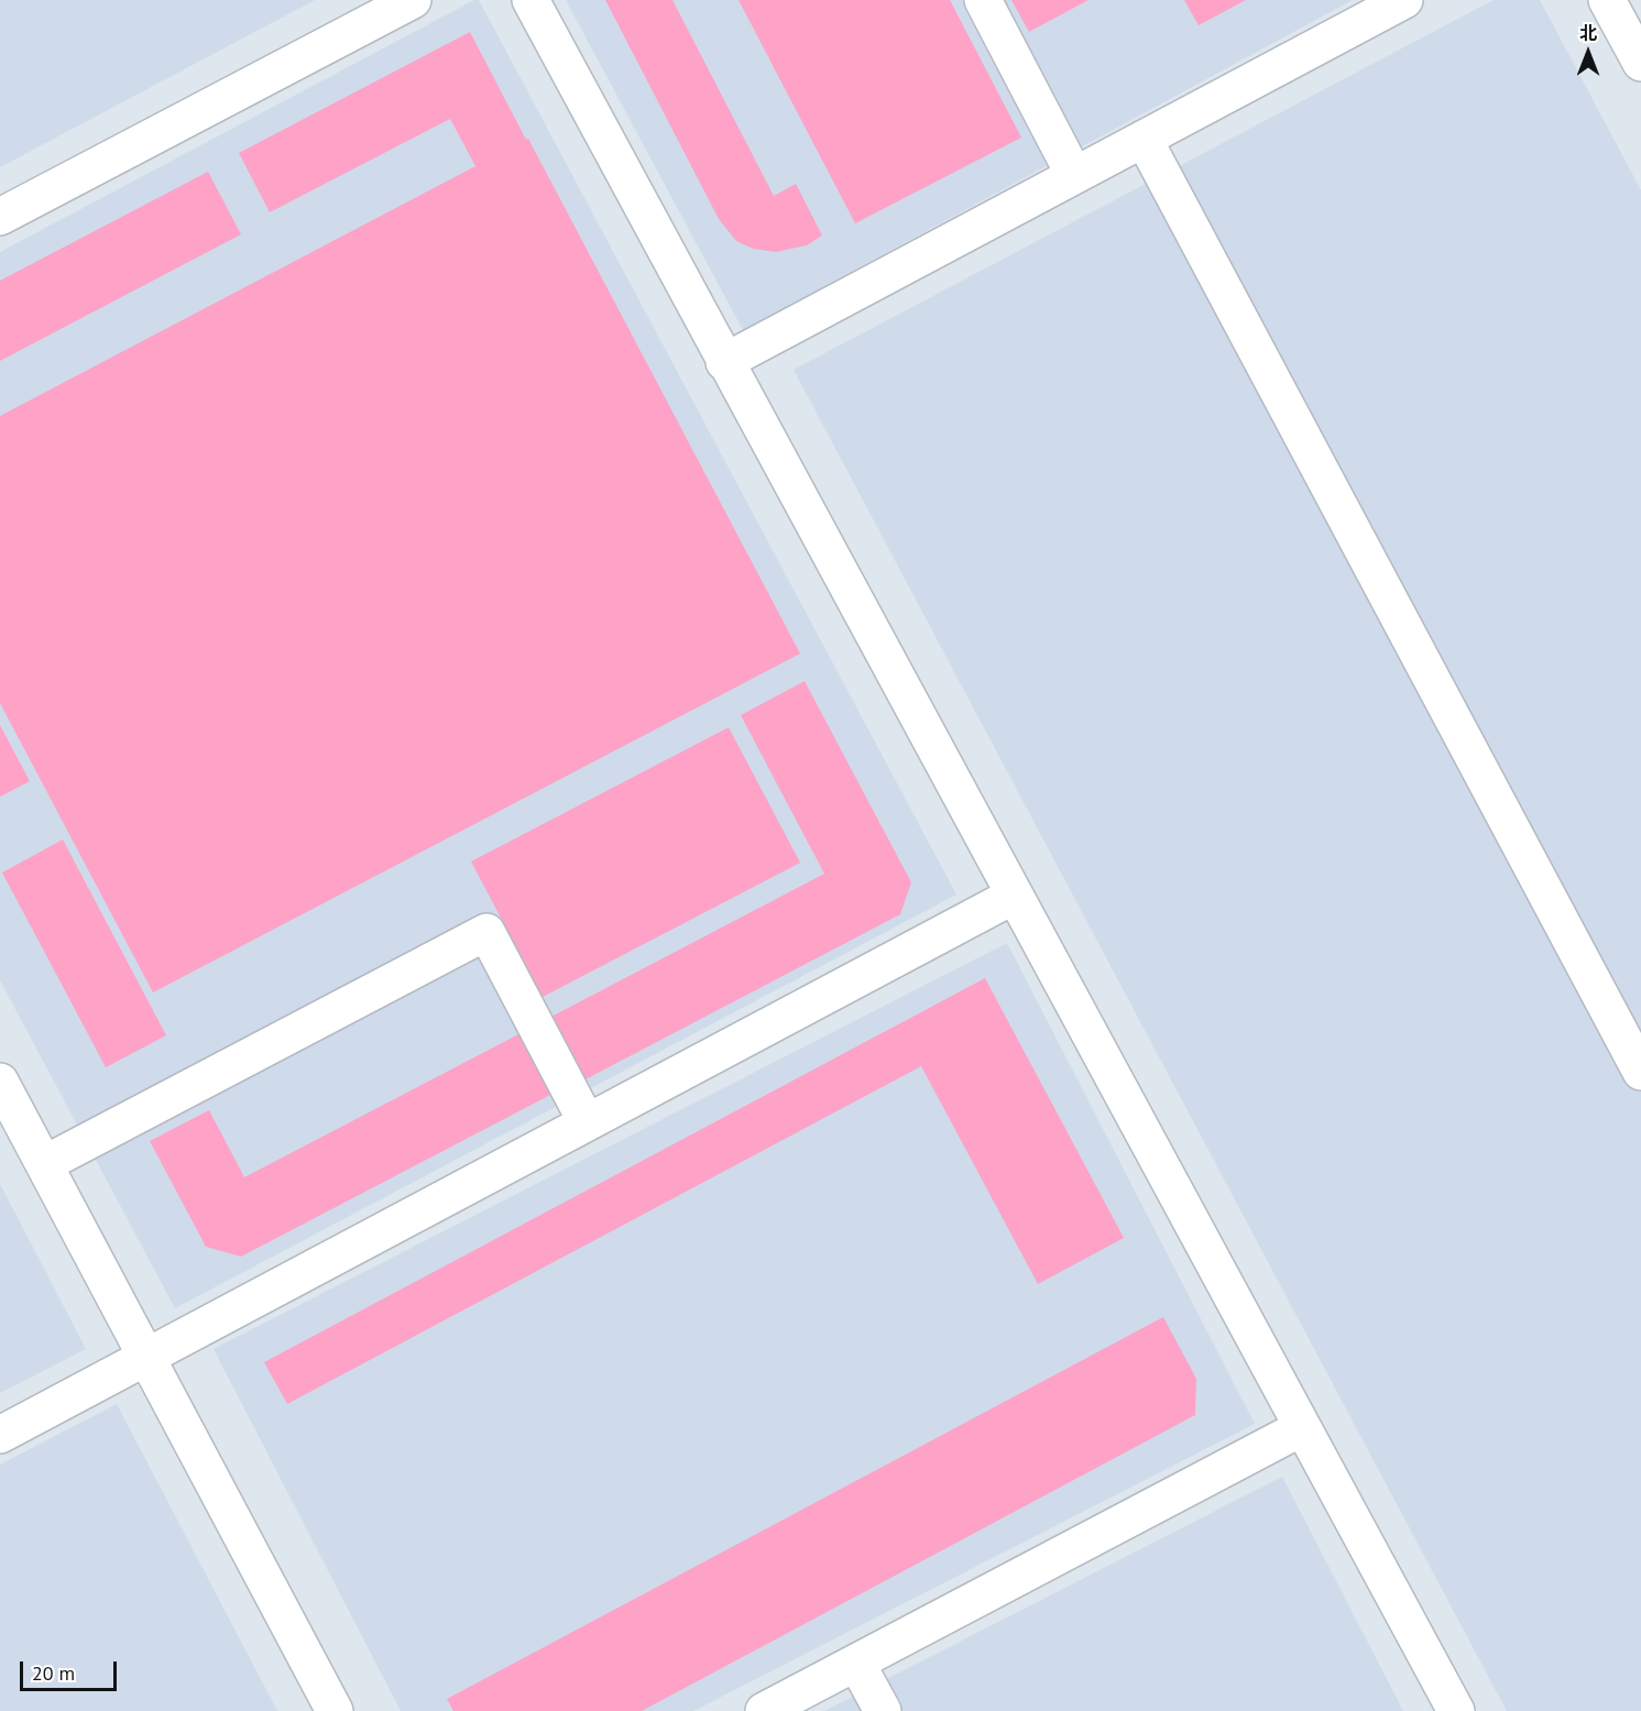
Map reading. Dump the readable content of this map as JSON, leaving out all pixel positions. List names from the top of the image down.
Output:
{
  "scale_bar": "20 m",
  "north": "top"
}
